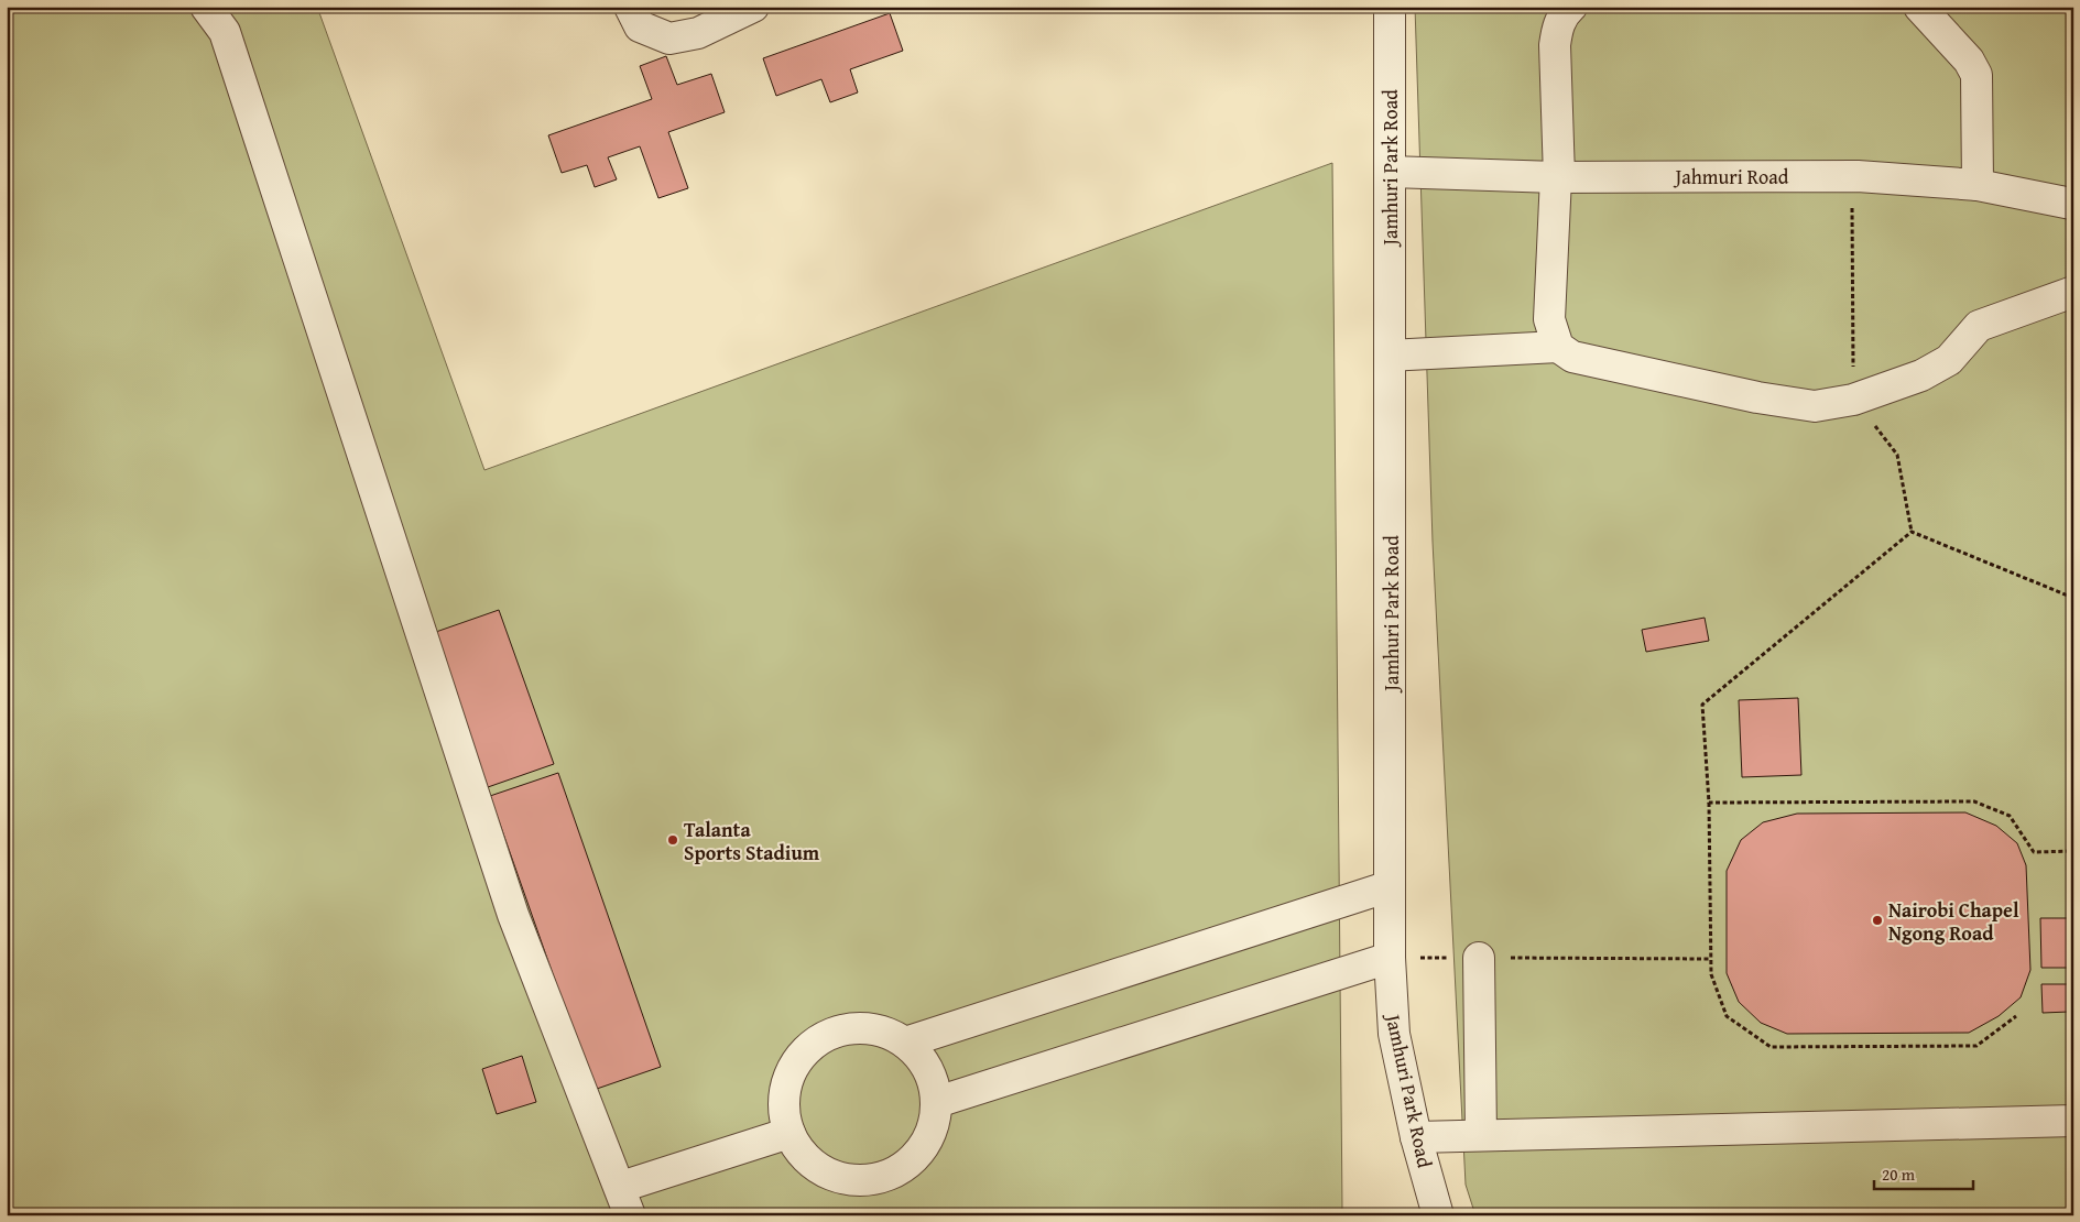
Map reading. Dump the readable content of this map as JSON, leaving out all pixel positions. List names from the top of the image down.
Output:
{
  "streets": {
    "street": ["Jamhuri Park Road", "Jahmuri Road"]
  },
  "crossings": [
    ["Jamhuri Park Road", "Jahmuri Road"]
  ],
  "places": ["Talanta Sports Stadium", "Nairobi Chapel Ngong Road"],
  "scale_bar": "20 m"
}
